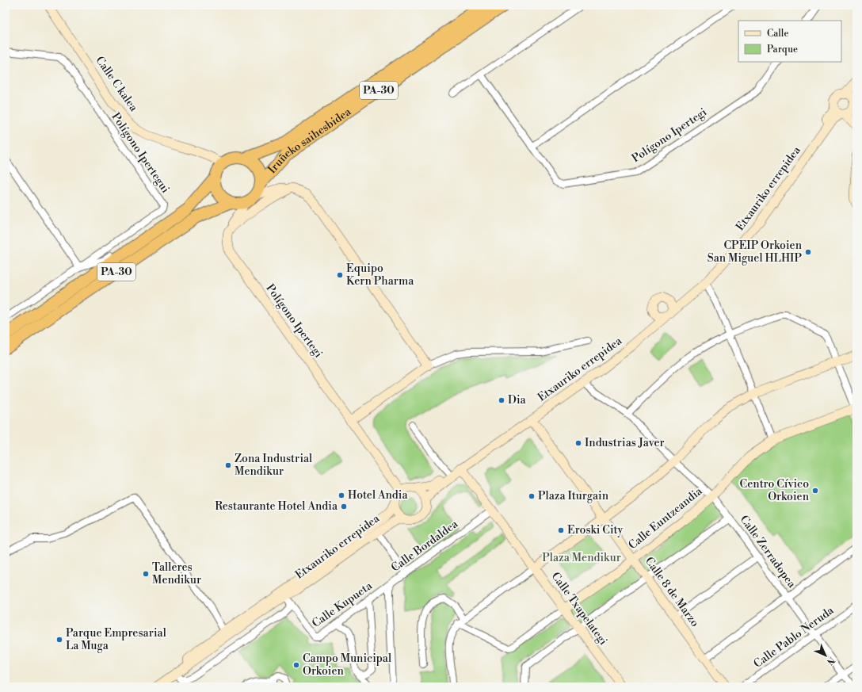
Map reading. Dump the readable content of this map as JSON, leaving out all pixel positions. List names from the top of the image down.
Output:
{
  "streets": {
    "highway": ["PA-30", "Iruñeko saihesbidea"],
    "street": [
      "Calle C kalea",
      "Polígono Ipertegi",
      "Polígono Ipertegui",
      "Etxauriko errepidea",
      "Calle Euntzeandia",
      "Calle Bordaldea",
      "Calle Zerradopea",
      "Calle 8 de Marzo",
      "Calle Kupueta",
      "Calle Txapelategi",
      "Calle Pablo Neruda"
    ]
  },
  "crossings": [
    ["Calle C kalea", "PA-30"],
    ["Calle C kalea", "Polígono Ipertegi"],
    ["Calle C kalea", "Iruñeko saihesbidea"],
    ["PA-30", "Polígono Ipertegi"],
    ["PA-30", "Iruñeko saihesbidea"],
    ["Polígono Ipertegi", "Iruñeko saihesbidea"],
    ["Polígono Ipertegi", "Etxauriko errepidea"],
    ["Etxauriko errepidea", "Calle Zerradopea"],
    ["Etxauriko errepidea", "Calle 8 de Marzo"],
    ["Etxauriko errepidea", "Calle Kupueta"],
    ["Etxauriko errepidea", "Calle Txapelategi"],
    ["Calle Euntzeandia", "Calle Zerradopea"],
    ["Calle Euntzeandia", "Calle 8 de Marzo"],
    ["Calle Euntzeandia", "Calle Txapelategi"],
    ["Calle Bordaldea", "Calle Kupueta"],
    ["Calle Bordaldea", "Calle Txapelategi"],
    ["Calle Zerradopea", "Calle Pablo Neruda"]
  ],
  "parks": ["Plaza Mendikur"],
  "places": [
    "CPEIP Orkoien San Miguel HLHIP",
    "Equipo Kern Pharma",
    "Dia",
    "Industrias Javer",
    "Zona Industrial Mendikur",
    "Centro Cívico Orkoien",
    "Hotel Andia",
    "Plaza Iturgain",
    "Restaurante Hotel Andia",
    "Eroski City",
    "Talleres Mendikur",
    "Parque Empresarial La Muga",
    "Campo Municipal Orkoien"
  ],
  "legend": ["Calle", "Parque"],
  "north": "bottom right"
}
